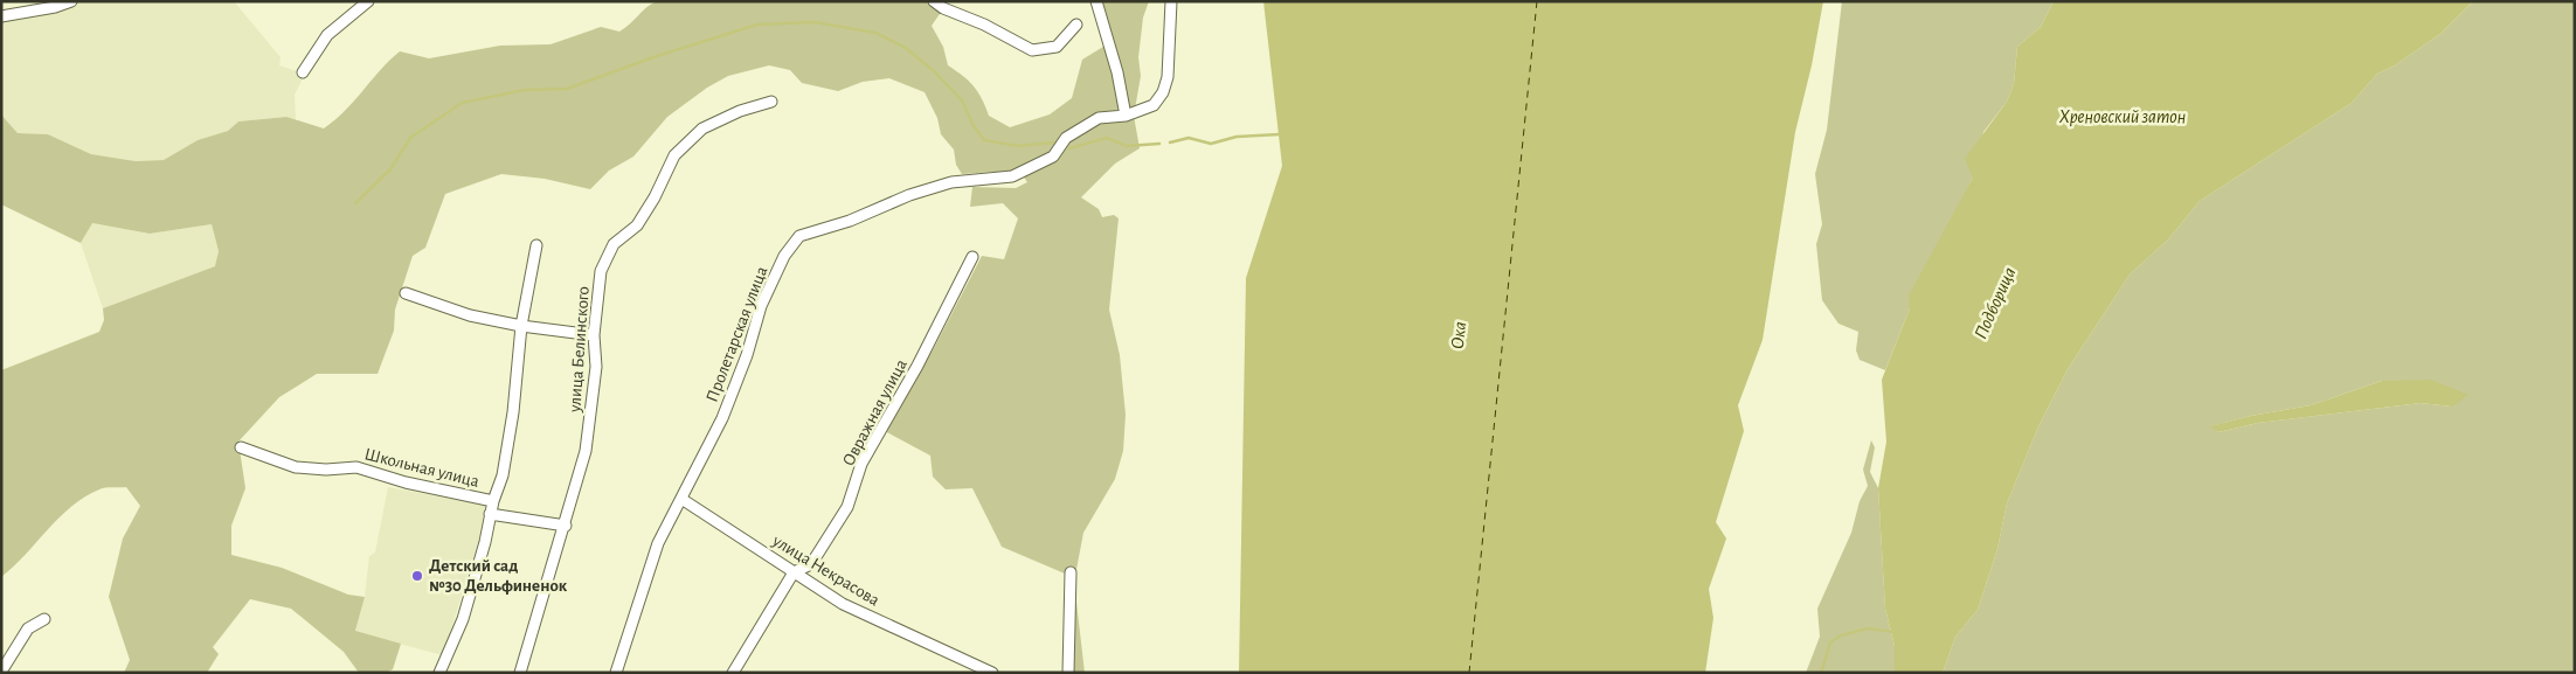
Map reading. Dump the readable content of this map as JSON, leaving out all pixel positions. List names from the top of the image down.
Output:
{
  "streets": {
    "street": [
      "Пролетарская улица",
      "улица Белинского",
      "Овражная улица",
      "Школьная улица",
      "улица Некрасова"
    ]
  },
  "crossings": [
    ["Пролетарская улица", "улица Некрасова"],
    ["Овражная улица", "улица Некрасова"]
  ],
  "water": ["Хреновский затон", "Подборица", "Ока"],
  "places": ["Детский сад №30 Дельфиненок"]
}
